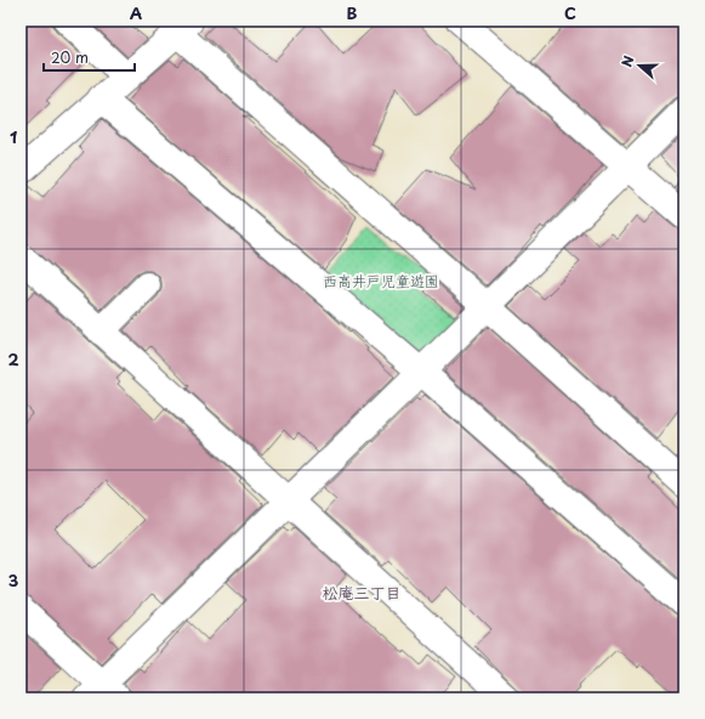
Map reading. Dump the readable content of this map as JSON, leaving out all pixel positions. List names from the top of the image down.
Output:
{
  "districts": ["松庵三丁目"],
  "parks": ["西高井戸児童遊園"],
  "scale_bar": "20 m",
  "north": "left",
  "grid": {
    "columns": ["A", "B", "C"],
    "rows": ["1", "2", "3"]
  }
}
